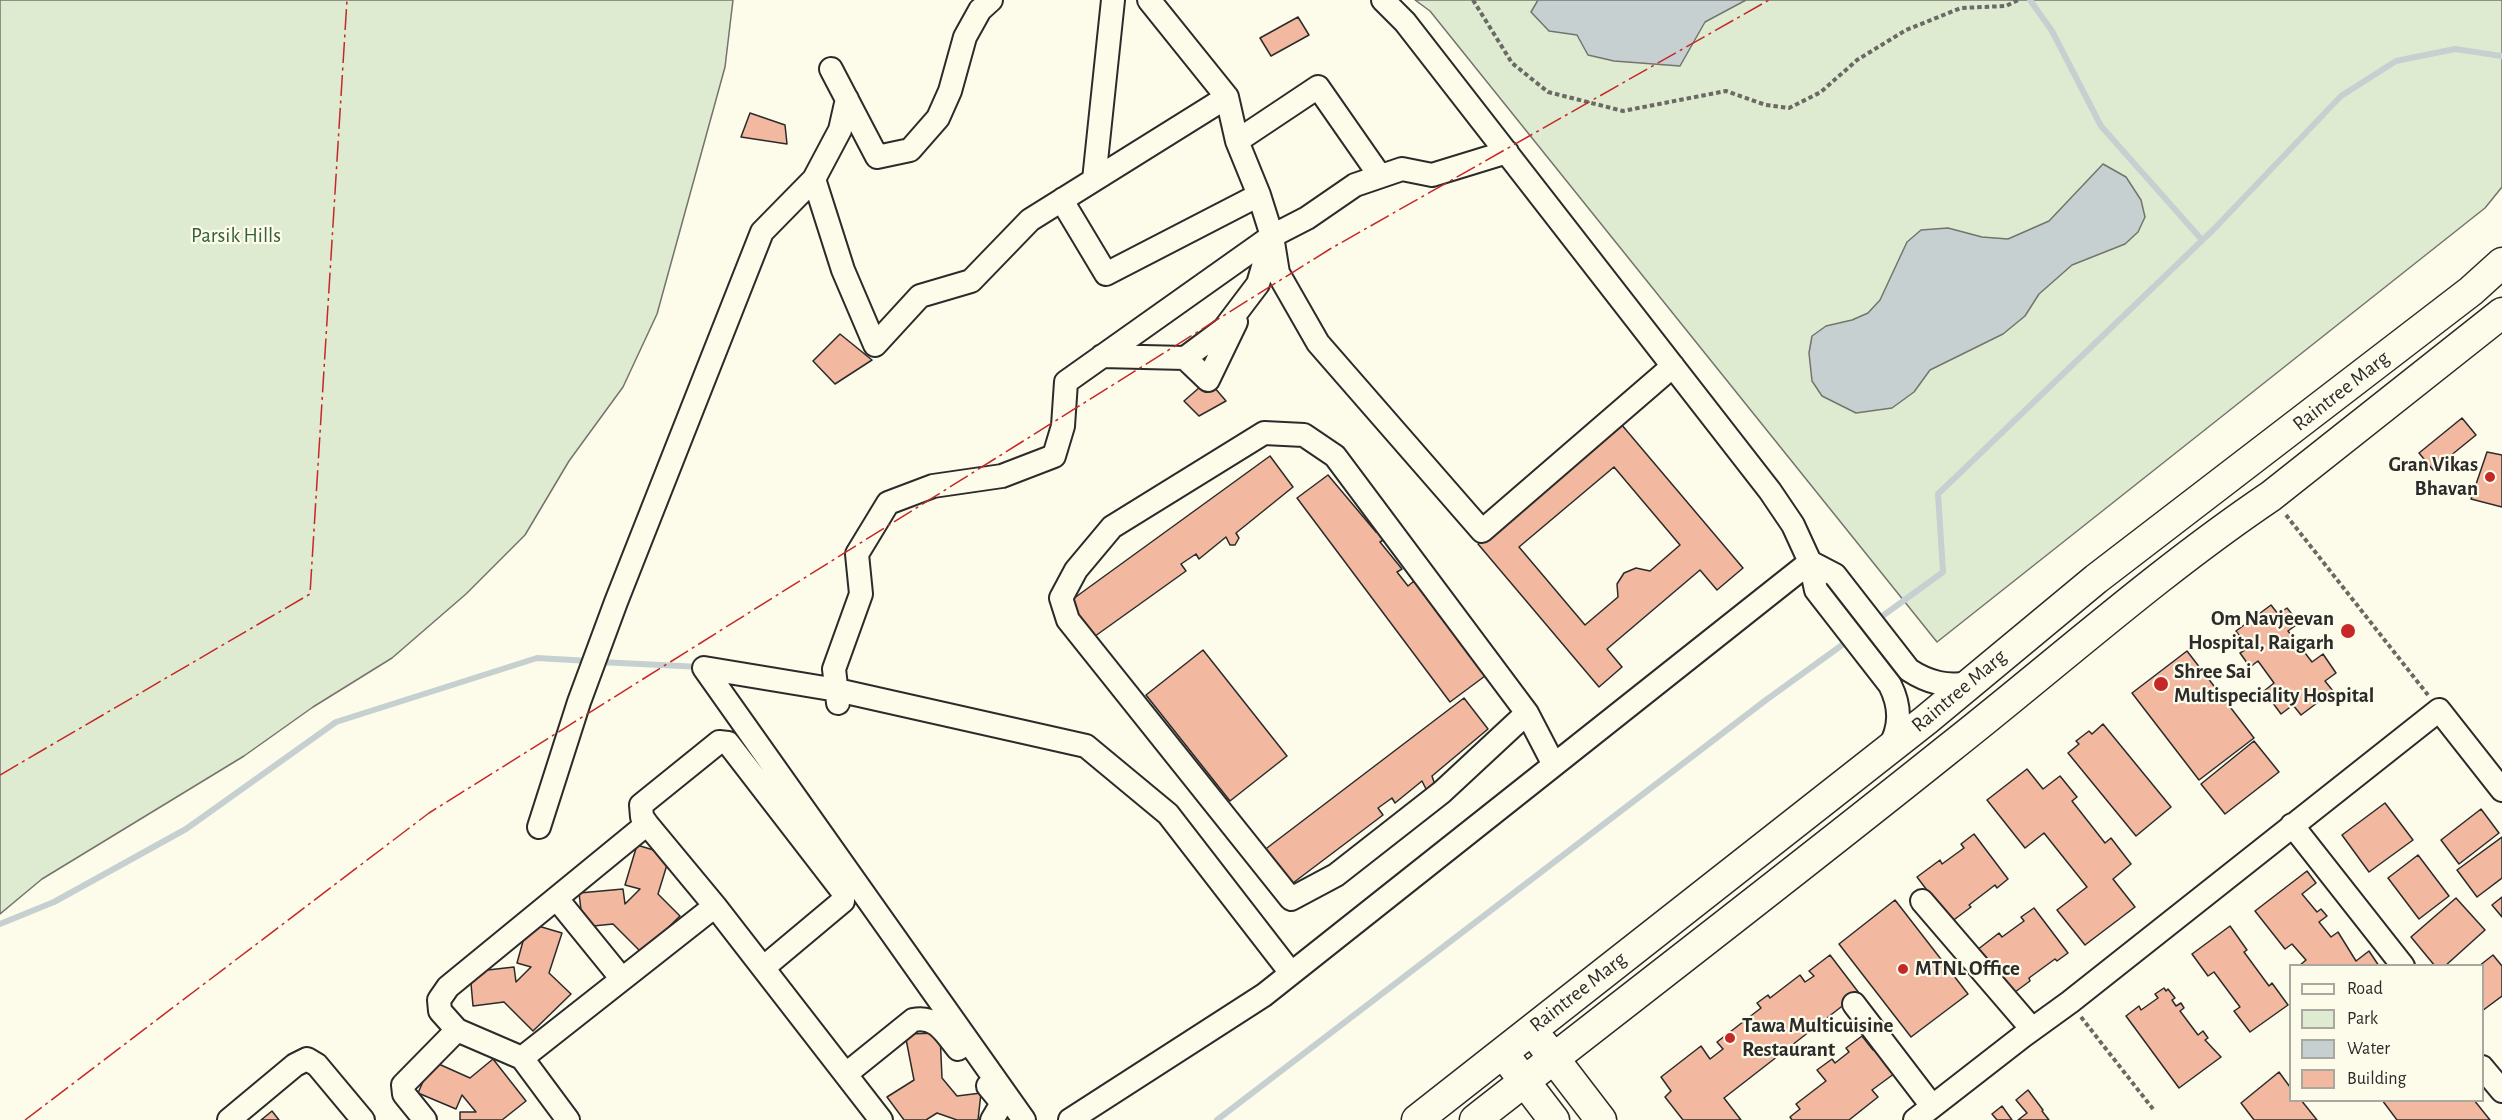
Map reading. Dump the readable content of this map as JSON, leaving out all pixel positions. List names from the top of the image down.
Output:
{
  "streets": {
    "main road": ["Raintree Marg"]
  },
  "parks": ["Parsik Hills"],
  "places": [
    "Gran Vikas Bhavan",
    "Om Navjeevan Hospital, Raigarh",
    "Shree Sai Multispeciality Hospital",
    "MTNL Office",
    "Tawa Multicuisine Restaurant"
  ],
  "legend": [
    "Road",
    "Park",
    "Water",
    "Building"
  ]
}
